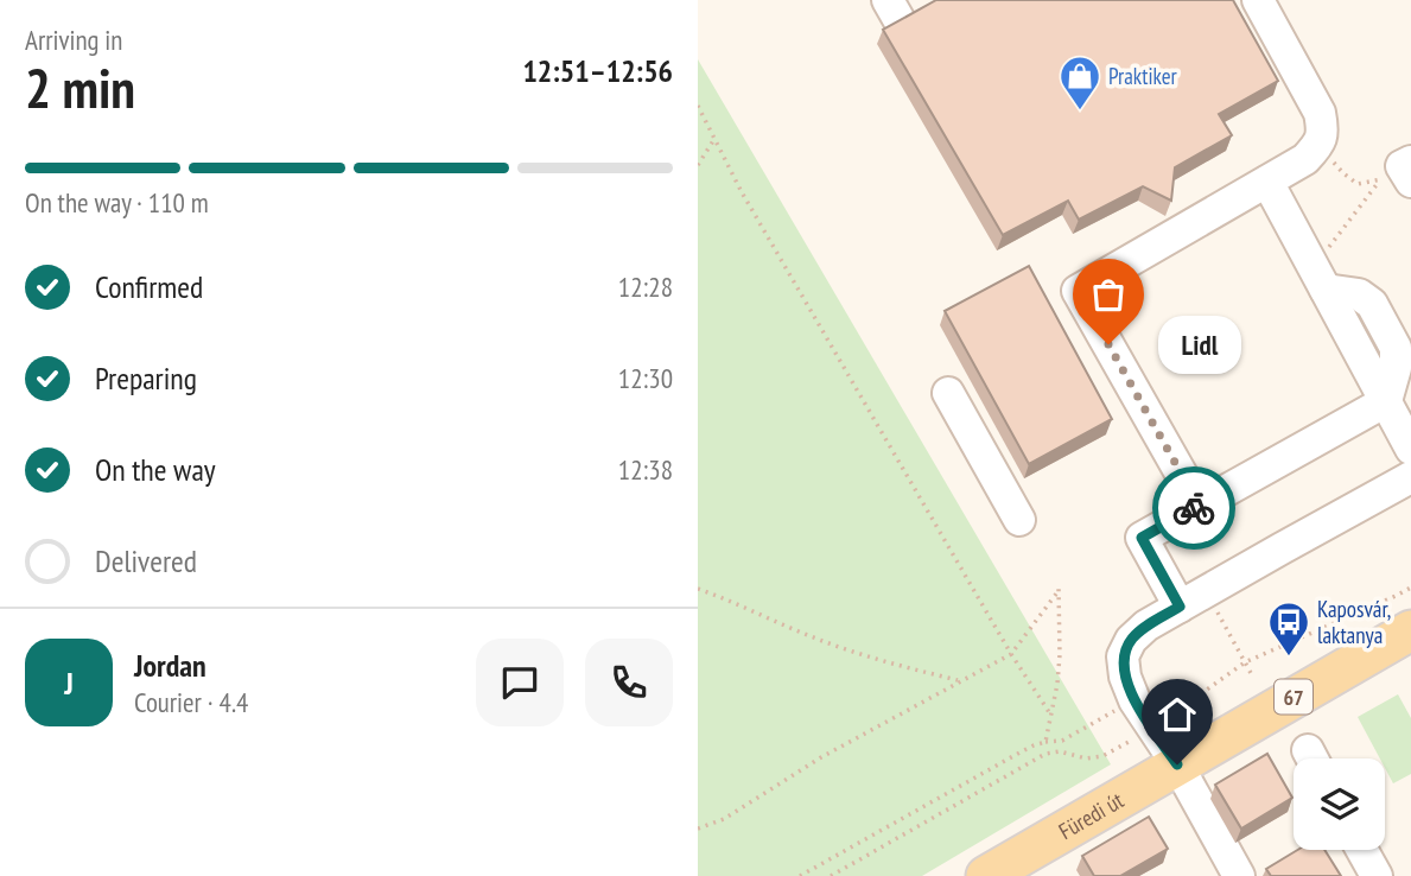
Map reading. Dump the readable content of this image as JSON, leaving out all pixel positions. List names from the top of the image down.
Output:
{
  "streets": {
    "main road": ["67", "Füredi út"]
  },
  "places": {
    "shop": ["Praktiker"],
    "other": ["Lidl"],
    "bus stop": ["Kaposvár, laktanya"]
  },
  "page": {
    "heading": ["2 min", "Arriving in", "12:51–12:56"],
    "panel": ["Jordan", "Courier · 4.4"],
    "bar": "On the way · 110 m",
    "list": [
      ["Confirmed", "12:28"],
      ["Preparing", "12:30"],
      ["On the way", "12:38"],
      "Delivered"
    ],
    "bubble": "Lidl",
    "round": "J"
  }
}
